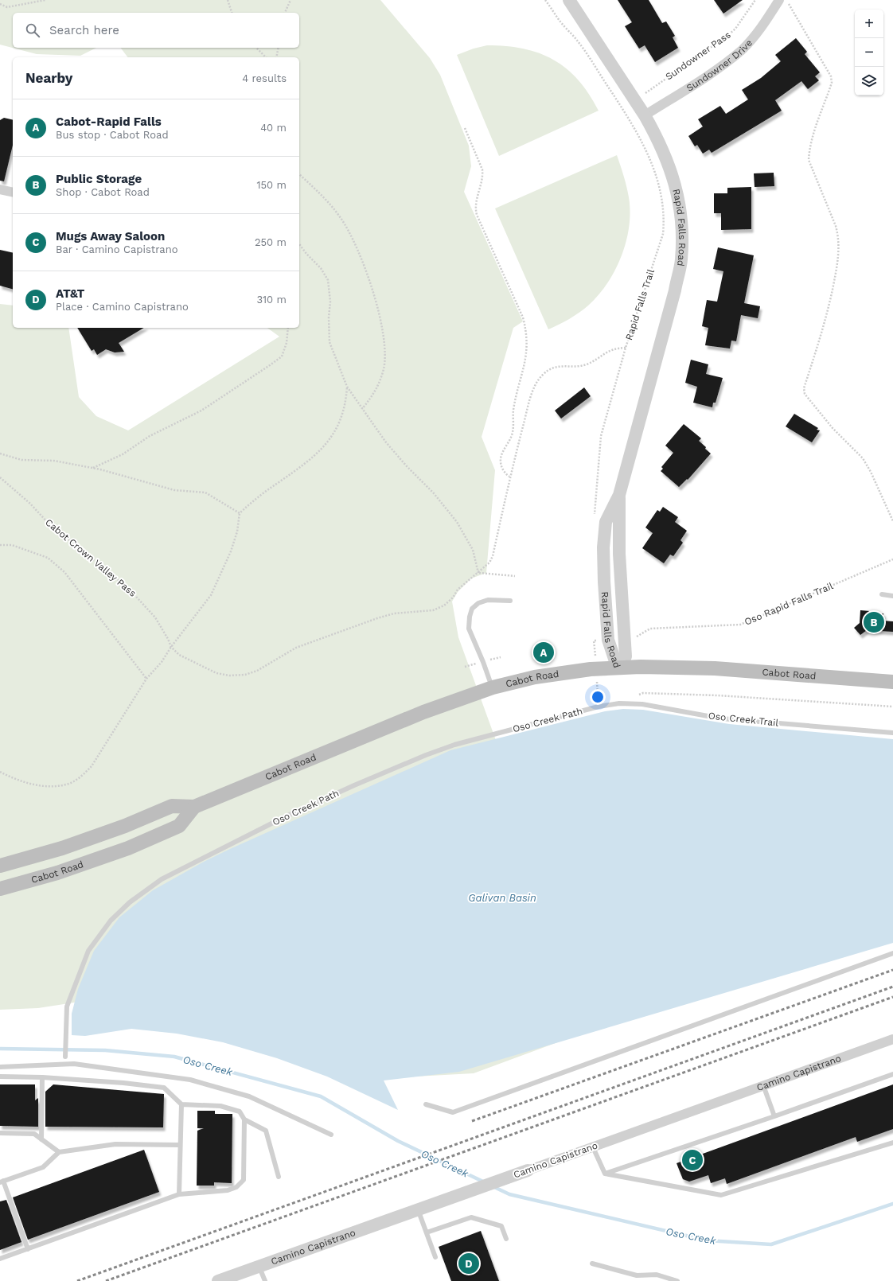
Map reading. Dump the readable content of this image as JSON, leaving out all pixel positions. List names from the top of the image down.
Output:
{
  "streets": {
    "main road": ["Cabot Road"],
    "street": ["Sundowner Drive", "Rapid Falls Road", "Camino Capistrano"],
    "lane": ["Oso Creek Trail", "Oso Creek Path"],
    "path": [
      "Sundowner Pass",
      "Rapid Falls Trail",
      "Cabot Crown Valley Pass",
      "Oso Rapid Falls Trail"
    ]
  },
  "crossings": [
    ["Sundowner Drive", "Rapid Falls Road"],
    ["Rapid Falls Road", "Oso Rapid Falls Trail"],
    ["Rapid Falls Road", "Cabot Road"],
    ["Oso Creek Trail", "Oso Creek Path"]
  ],
  "water": ["Galivan Basin", "Oso Creek"],
  "page": {
    "map_buttons": ["+", "−"],
    "search": "Search here",
    "heading": ["Nearby", "4 results"],
    "list": [
      {
        "mark": "A",
        "name": "Cabot-Rapid Falls",
        "note": "Bus stop · Cabot Road",
        "value": "40 m"
      },
      {
        "mark": "B",
        "name": "Public Storage",
        "note": "Shop · Cabot Road",
        "value": "150 m"
      },
      {
        "mark": "C",
        "name": "Mugs Away Saloon",
        "note": "Bar · Camino Capistrano",
        "value": "250 m"
      },
      {
        "mark": "D",
        "name": "AT&T",
        "note": "Place · Camino Capistrano",
        "value": "310 m"
      }
    ],
    "pins": [
      "B",
      "A",
      "C",
      "D"
    ]
  }
}
